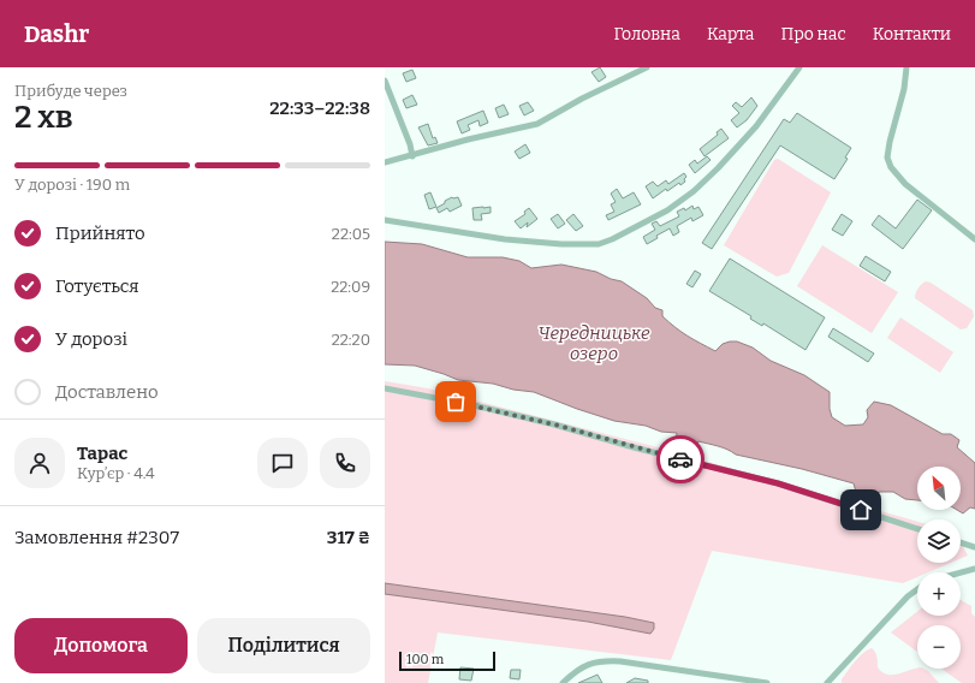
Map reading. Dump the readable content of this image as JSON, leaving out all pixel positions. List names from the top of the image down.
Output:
{
  "water": ["Чередницьке озеро"],
  "scale_bar": "100 m",
  "north": "top left",
  "page": {
    "header": "Dashr",
    "nav": [
      "Головна",
      "Карта",
      "Про нас",
      "Контакти"
    ],
    "heading": ["2 хв", "Прибуде через", "22:33–22:38"],
    "panel": [
      "Тарас",
      "Кур’єр · 4.4",
      "Замовлення #2307",
      "317 ₴"
    ],
    "bar": "У дорозі · 190 m",
    "list": [
      ["Прийнято", "22:05"],
      ["Готується", "22:09"],
      ["У дорозі", "22:20"],
      "Доставлено"
    ],
    "map_buttons": ["+", "−"],
    "buttons": ["Допомога", "Поділитися"],
    "scale": "100 m"
  }
}
